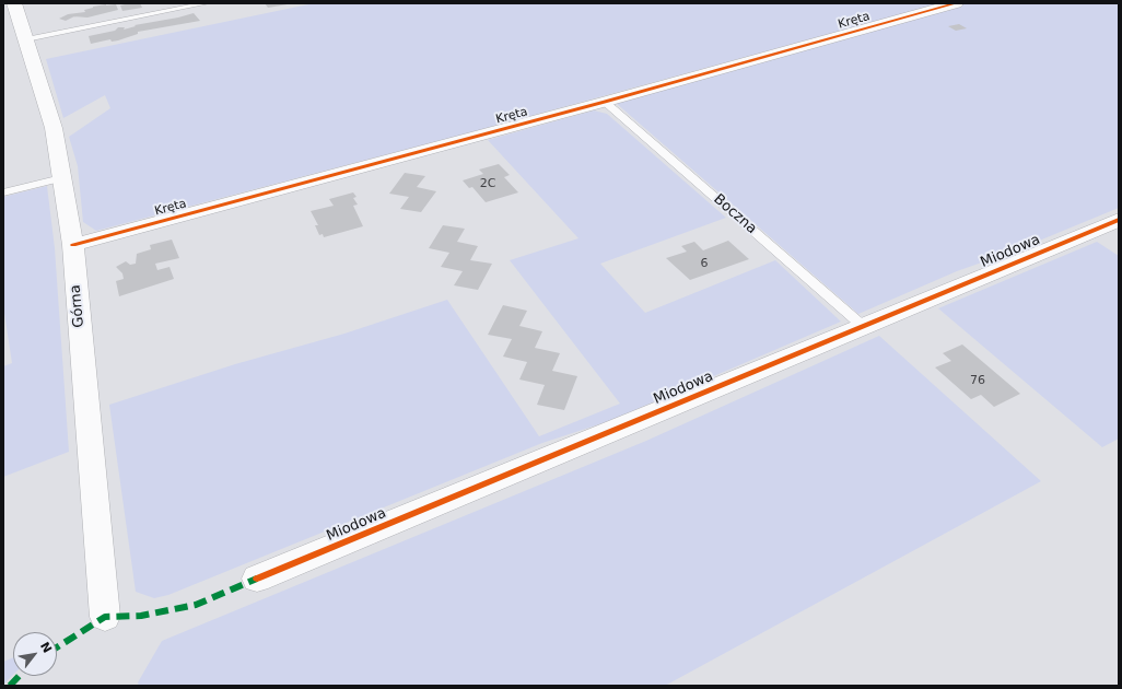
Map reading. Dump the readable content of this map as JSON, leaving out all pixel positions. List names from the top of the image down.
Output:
{
  "streets": {
    "street": ["Kręta", "Miodowa", "Górna"],
    "lane": ["Boczna"]
  },
  "crossings": [
    ["Kręta", "Boczna"],
    ["Kręta", "Górna"],
    ["Boczna", "Miodowa"]
  ],
  "house_numbers": ["2C", "6", "76"],
  "north": "top right"
}
